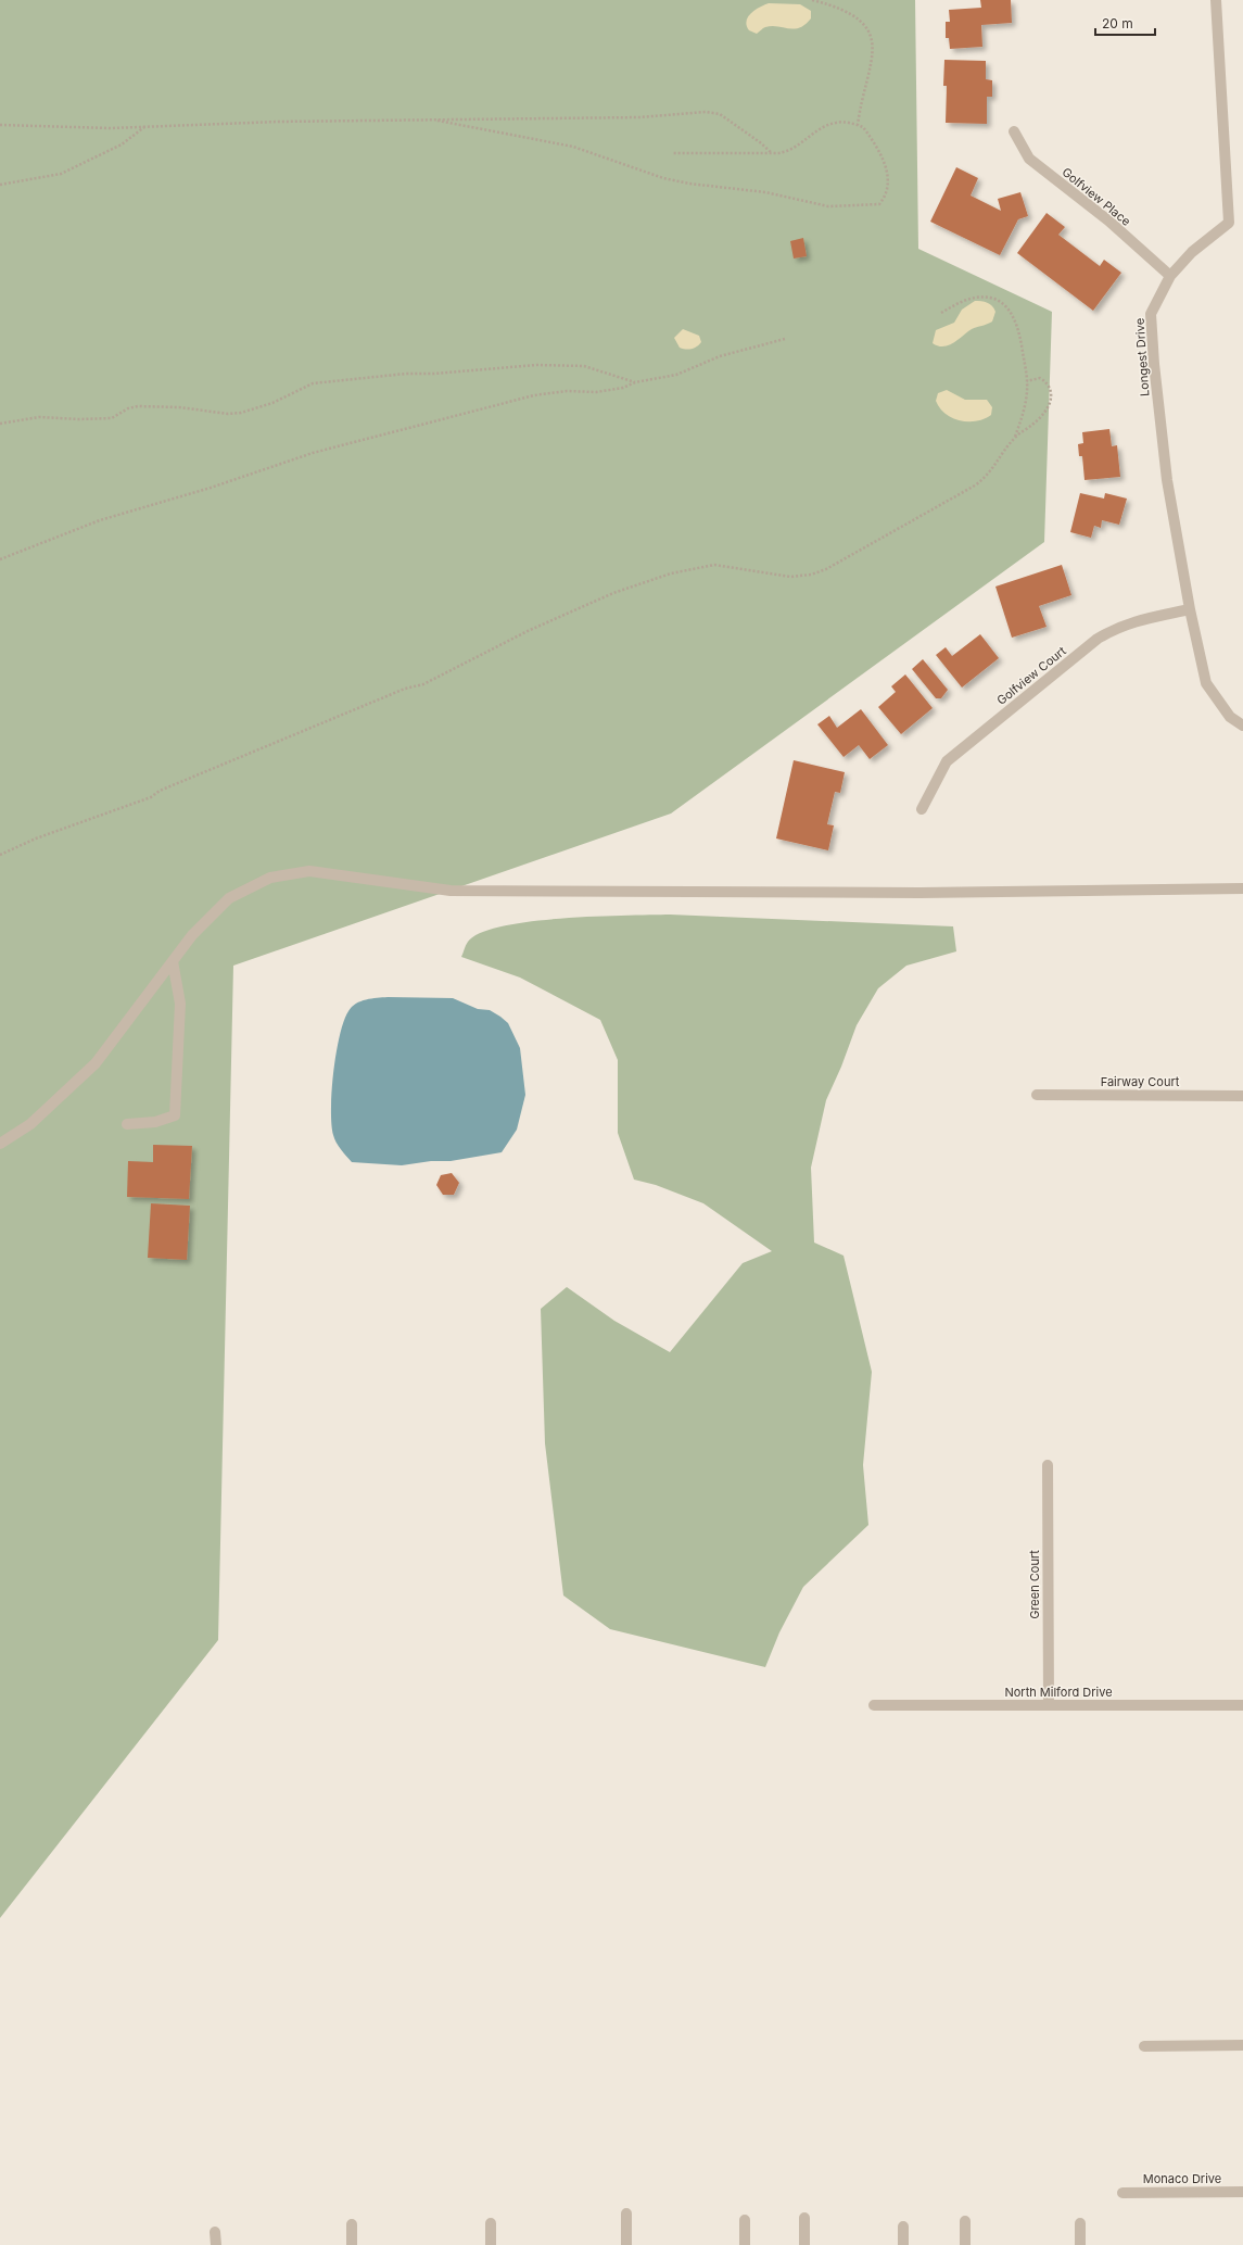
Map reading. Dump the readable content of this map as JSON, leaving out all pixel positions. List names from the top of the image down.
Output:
{
  "streets": {
    "street": [
      "Golfview Place",
      "Longest Drive",
      "Golfview Court",
      "Fairway Court",
      "Green Court",
      "North Milford Drive",
      "Monaco Drive"
    ]
  },
  "crossings": [
    ["Golfview Place", "Longest Drive"],
    ["Longest Drive", "Golfview Court"],
    ["Green Court", "North Milford Drive"]
  ],
  "scale_bar": "20 m"
}
